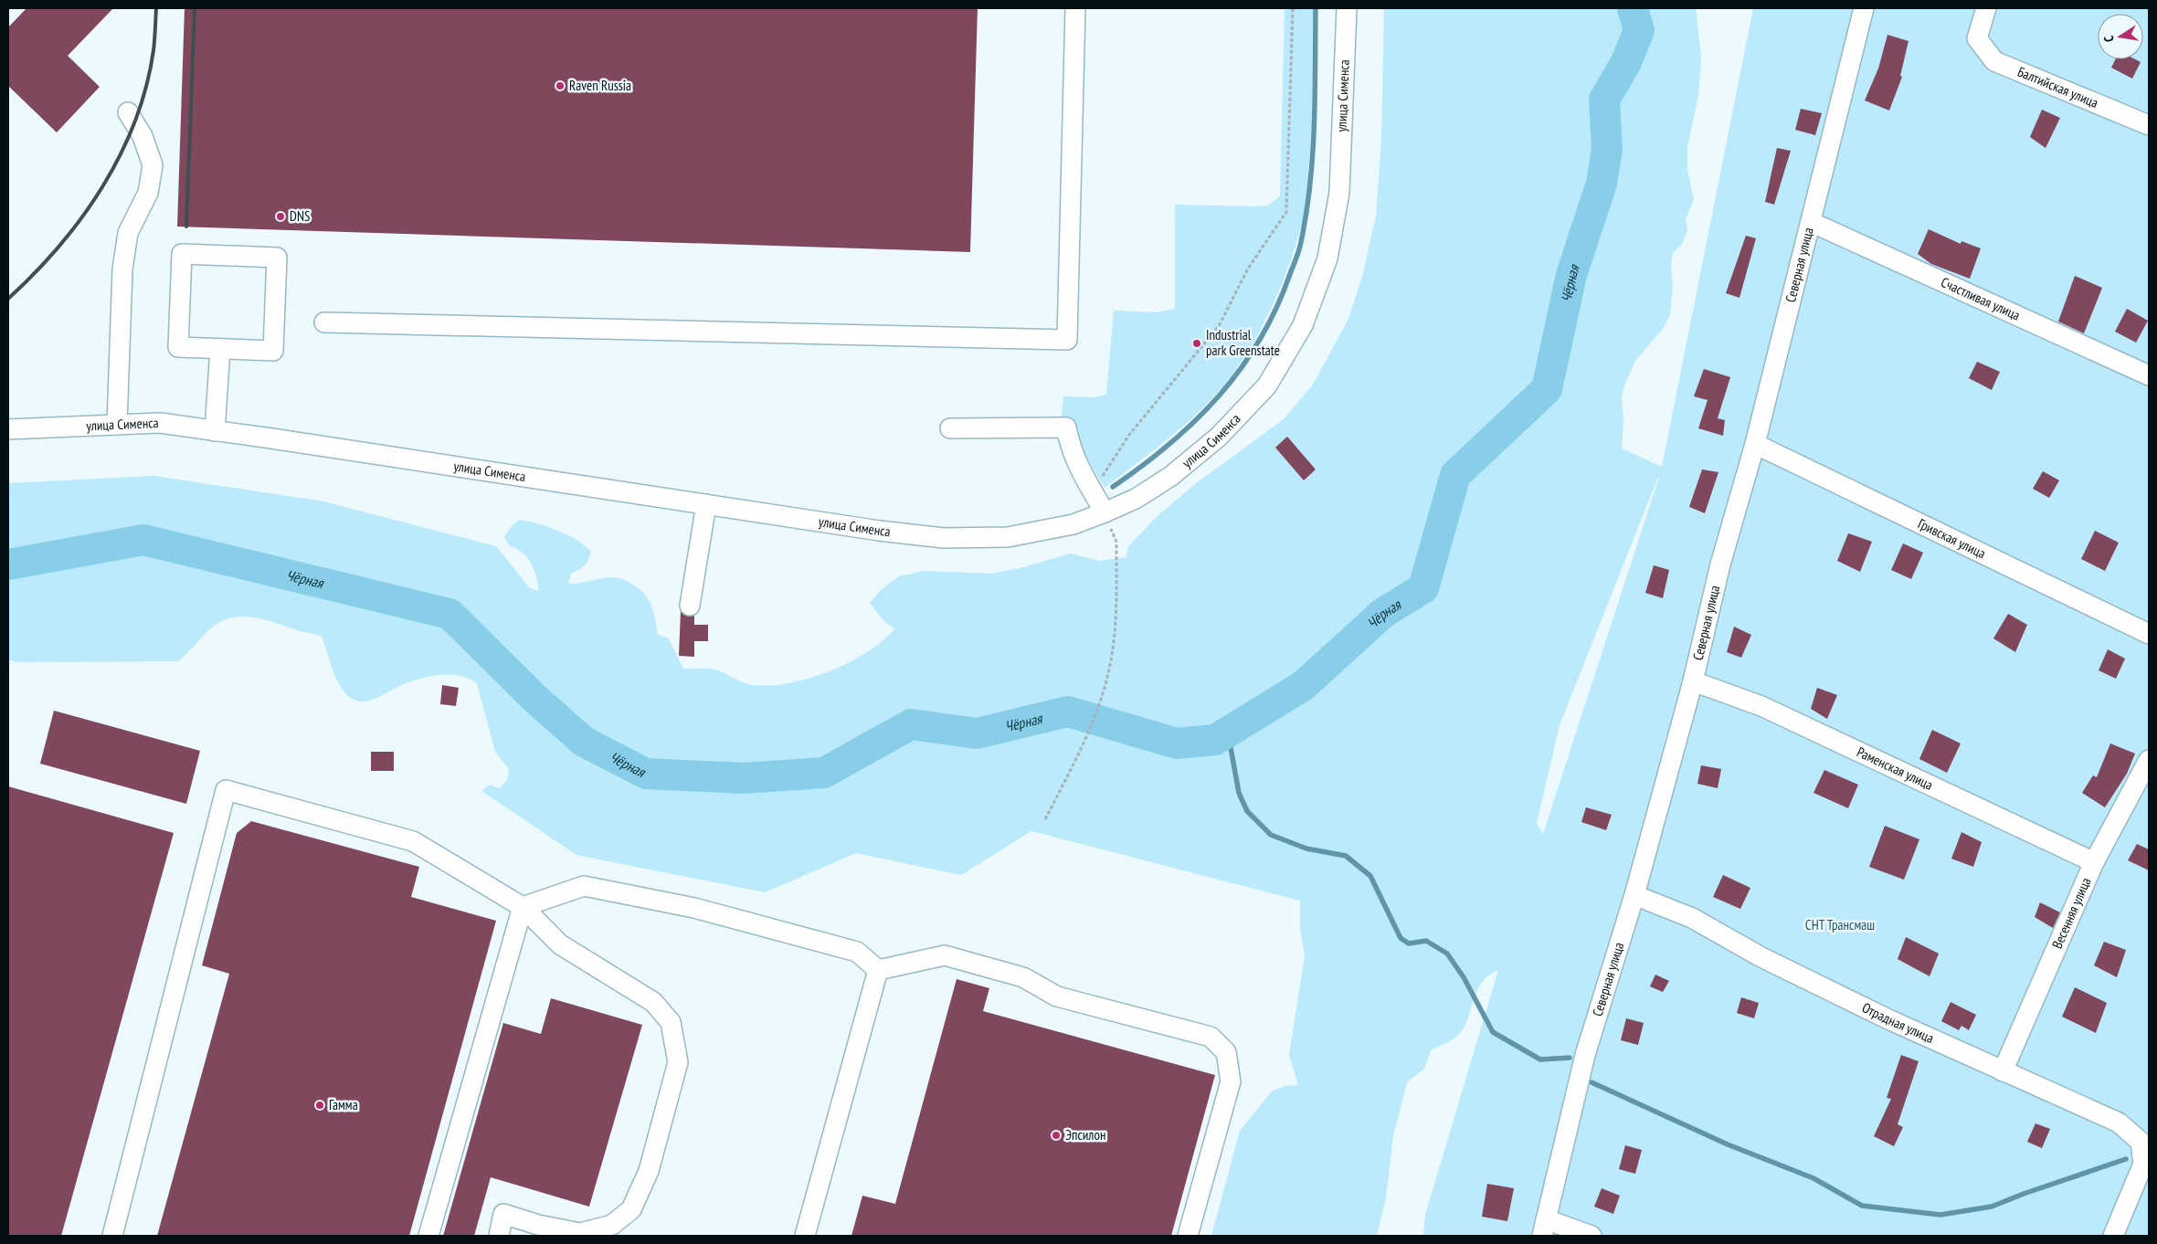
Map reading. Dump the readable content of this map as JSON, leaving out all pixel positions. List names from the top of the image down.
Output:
{
  "streets": {
    "street": [
      "Балтийская улица",
      "улица Сименса",
      "Северная улица",
      "Счастливая улица",
      "Гривская улица",
      "Раменская улица",
      "Весенняя улица",
      "Отрадная улица"
    ]
  },
  "crossings": [
    ["Северная улица", "Счастливая улица"],
    ["Северная улица", "Гривская улица"],
    ["Северная улица", "Раменская улица"],
    ["Северная улица", "Отрадная улица"],
    ["Раменская улица", "Весенняя улица"],
    ["Весенняя улица", "Отрадная улица"]
  ],
  "water": ["Чёрная"],
  "parks": ["СНТ Трансмаш"],
  "places": [
    "Raven Russia",
    "DNS",
    "Industrial park Greenstate",
    "Гамма",
    "Эпсилон"
  ],
  "north": "left"
}
